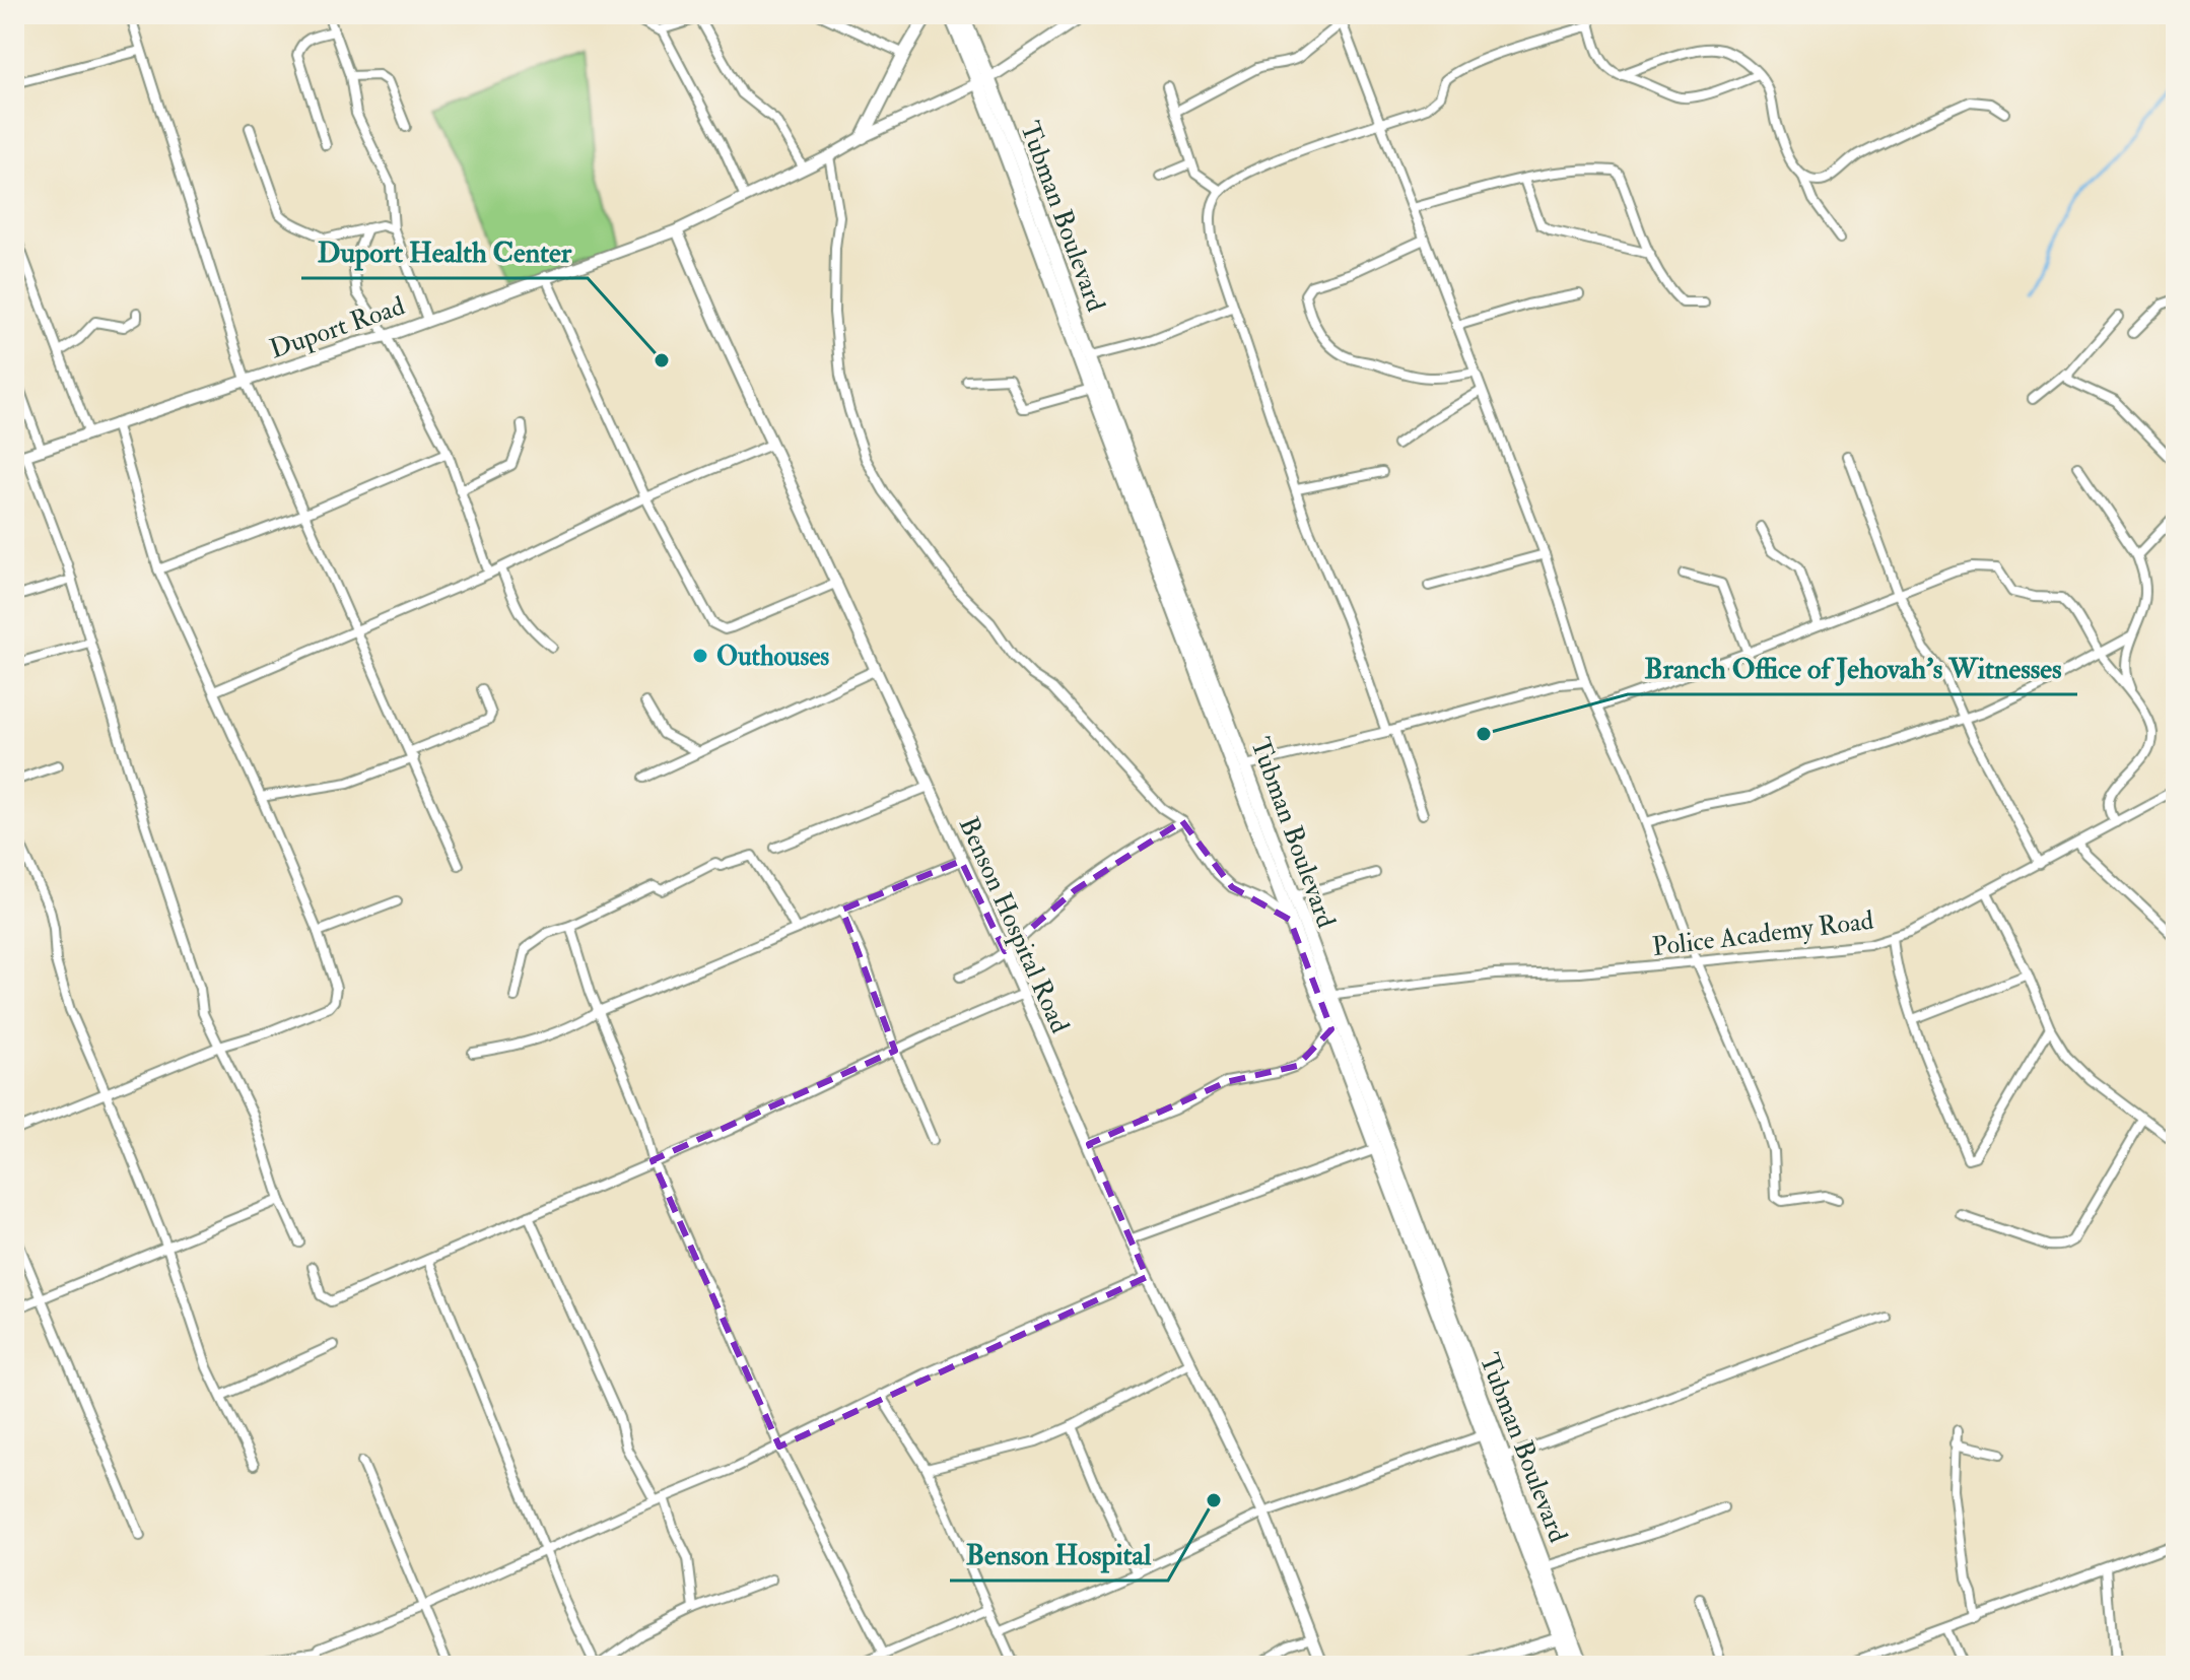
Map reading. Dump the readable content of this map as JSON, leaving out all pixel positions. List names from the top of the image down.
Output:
{
  "streets": {
    "highway": ["Tubman Boulevard"],
    "street": ["Duport Road", "Benson Hospital Road", "Police Academy Road"]
  },
  "crossings": [
    ["Tubman Boulevard", "Duport Road"],
    ["Tubman Boulevard", "Police Academy Road"],
    ["Duport Road", "Benson Hospital Road"]
  ],
  "places": [
    "Duport Health Center",
    "Outhouses",
    "Branch Office of Jehovah's Witnesses",
    "Benson Hospital"
  ]
}
